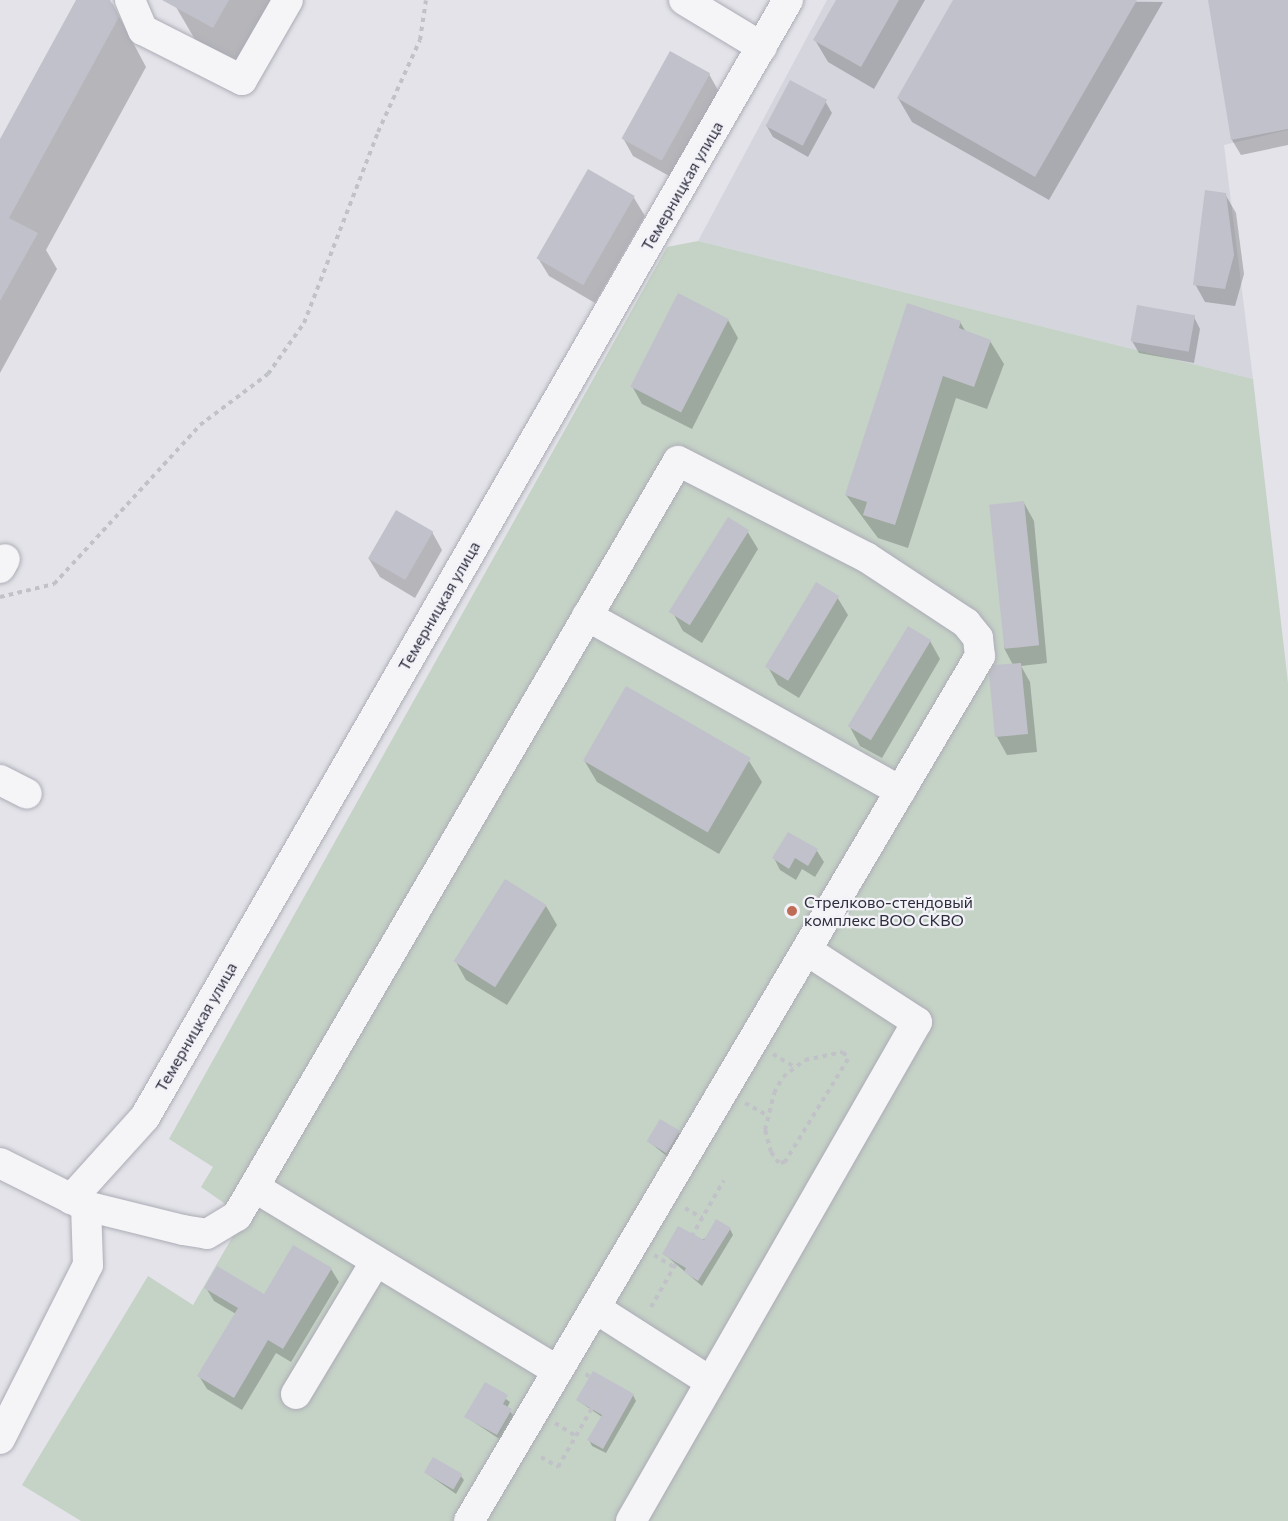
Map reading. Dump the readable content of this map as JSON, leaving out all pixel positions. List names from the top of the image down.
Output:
{
  "streets": {
    "street": ["Темерницкая улица"]
  },
  "places": ["Стрелково-стендовый комплекс ВОО СКВО"]
}
